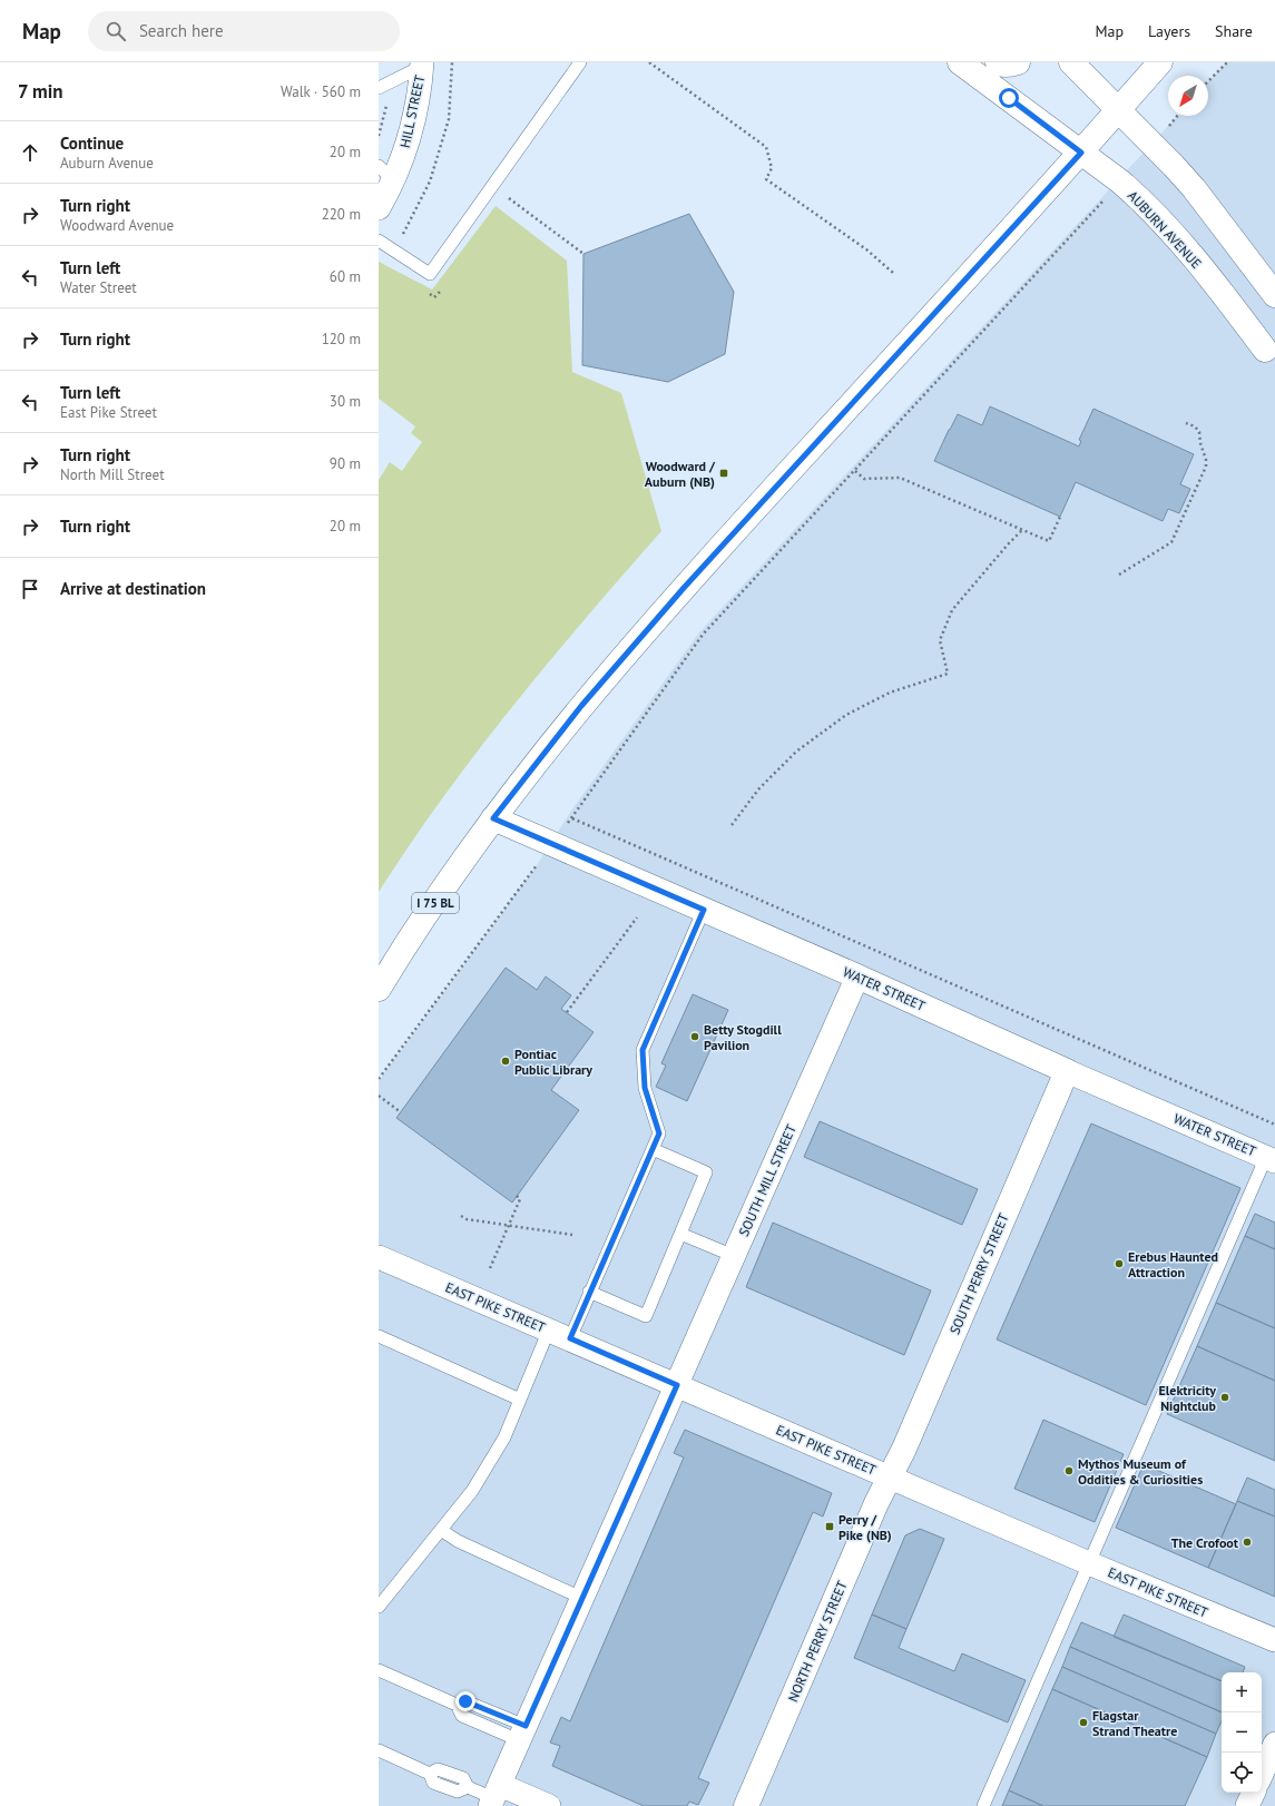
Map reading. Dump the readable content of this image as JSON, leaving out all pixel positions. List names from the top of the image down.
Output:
{
  "streets": {
    "main road": [
      "AUBURN AVENUE",
      "I 75 BL",
      "WATER STREET",
      "SOUTH PERRY STREET",
      "NORTH PERRY STREET"
    ],
    "street": ["HILL STREET", "SOUTH MILL STREET", "EAST PIKE STREET"]
  },
  "crossings": [
    ["AUBURN AVENUE", "I 75 BL"],
    ["I 75 BL", "WATER STREET"],
    ["WATER STREET", "SOUTH MILL STREET"],
    ["WATER STREET", "SOUTH PERRY STREET"],
    ["SOUTH MILL STREET", "EAST PIKE STREET"],
    ["SOUTH PERRY STREET", "EAST PIKE STREET"],
    ["SOUTH PERRY STREET", "NORTH PERRY STREET"],
    ["EAST PIKE STREET", "NORTH PERRY STREET"]
  ],
  "places": {
    "transit": ["Woodward / Auburn (NB)", "Perry / Pike (NB)"],
    "other": [
      "Betty Stogdill Pavilion",
      "Pontiac Public Library",
      "Erebus Haunted Attraction",
      "Elektricity Nightclub",
      "Mythos Museum of Oddities & Curiosities",
      "The Crofoot",
      "Flagstar Strand Theatre"
    ]
  },
  "north": "bottom left",
  "page": {
    "header": "Map",
    "search": "Search here",
    "nav": ["Map", "Layers", "Share"],
    "heading": ["7 min", "Walk · 560 m"],
    "list": [
      ["Continue", "Auburn Avenue", "20 m"],
      ["Turn right", "Woodward Avenue", "220 m"],
      ["Turn left", "Water Street", "60 m"],
      ["Turn right", "120 m"],
      ["Turn left", "East Pike Street", "30 m"],
      ["Turn right", "North Mill Street", "90 m"],
      ["Turn right", "20 m"],
      "Arrive at destination"
    ],
    "map_buttons": ["+", "−"]
  }
}
